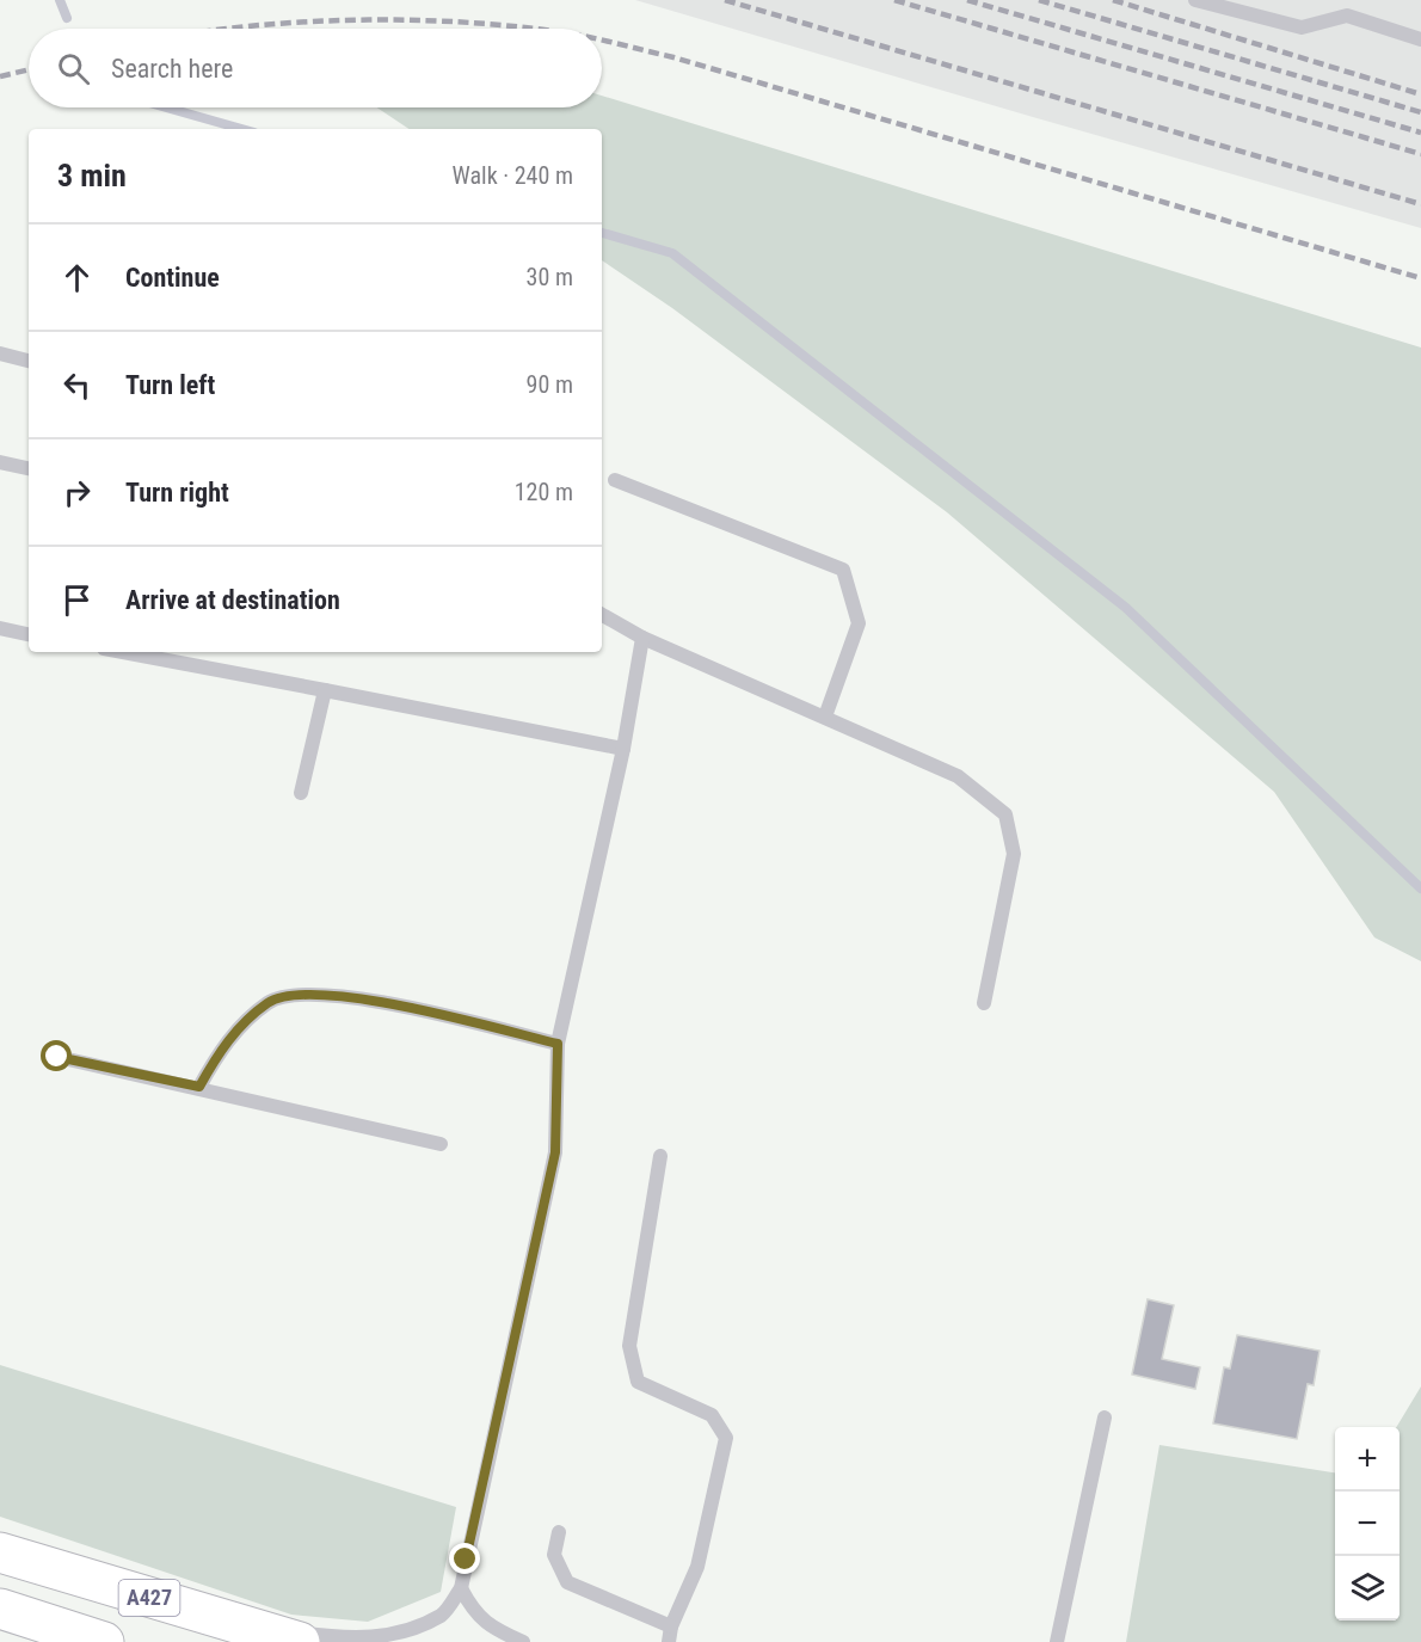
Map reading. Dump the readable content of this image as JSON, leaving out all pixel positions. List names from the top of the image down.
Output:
{
  "streets": {
    "highway": ["A427"]
  },
  "page": {
    "search": "Search here",
    "heading": ["3 min", "Walk · 240 m"],
    "list": [
      ["Continue", "30 m"],
      ["Turn left", "90 m"],
      ["Turn right", "120 m"],
      "Arrive at destination"
    ],
    "map_buttons": ["+", "−"]
  }
}
